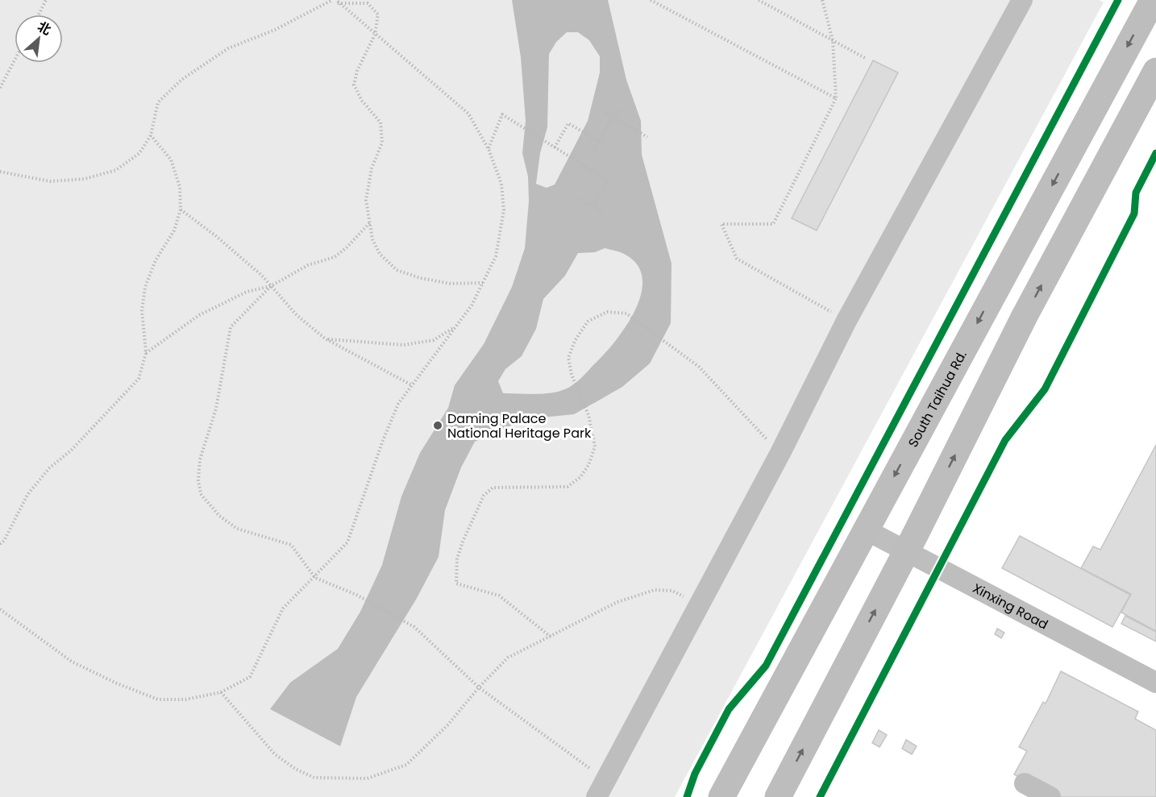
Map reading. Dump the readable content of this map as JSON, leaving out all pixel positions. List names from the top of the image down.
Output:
{
  "streets": {
    "main road": ["South Taihua Rd."],
    "street": ["Xinxing Road"]
  },
  "crossings": [
    ["South Taihua Rd.", "Xinxing Road"]
  ],
  "places": ["Daming Palace National Heritage Park"],
  "north": "top right"
}
